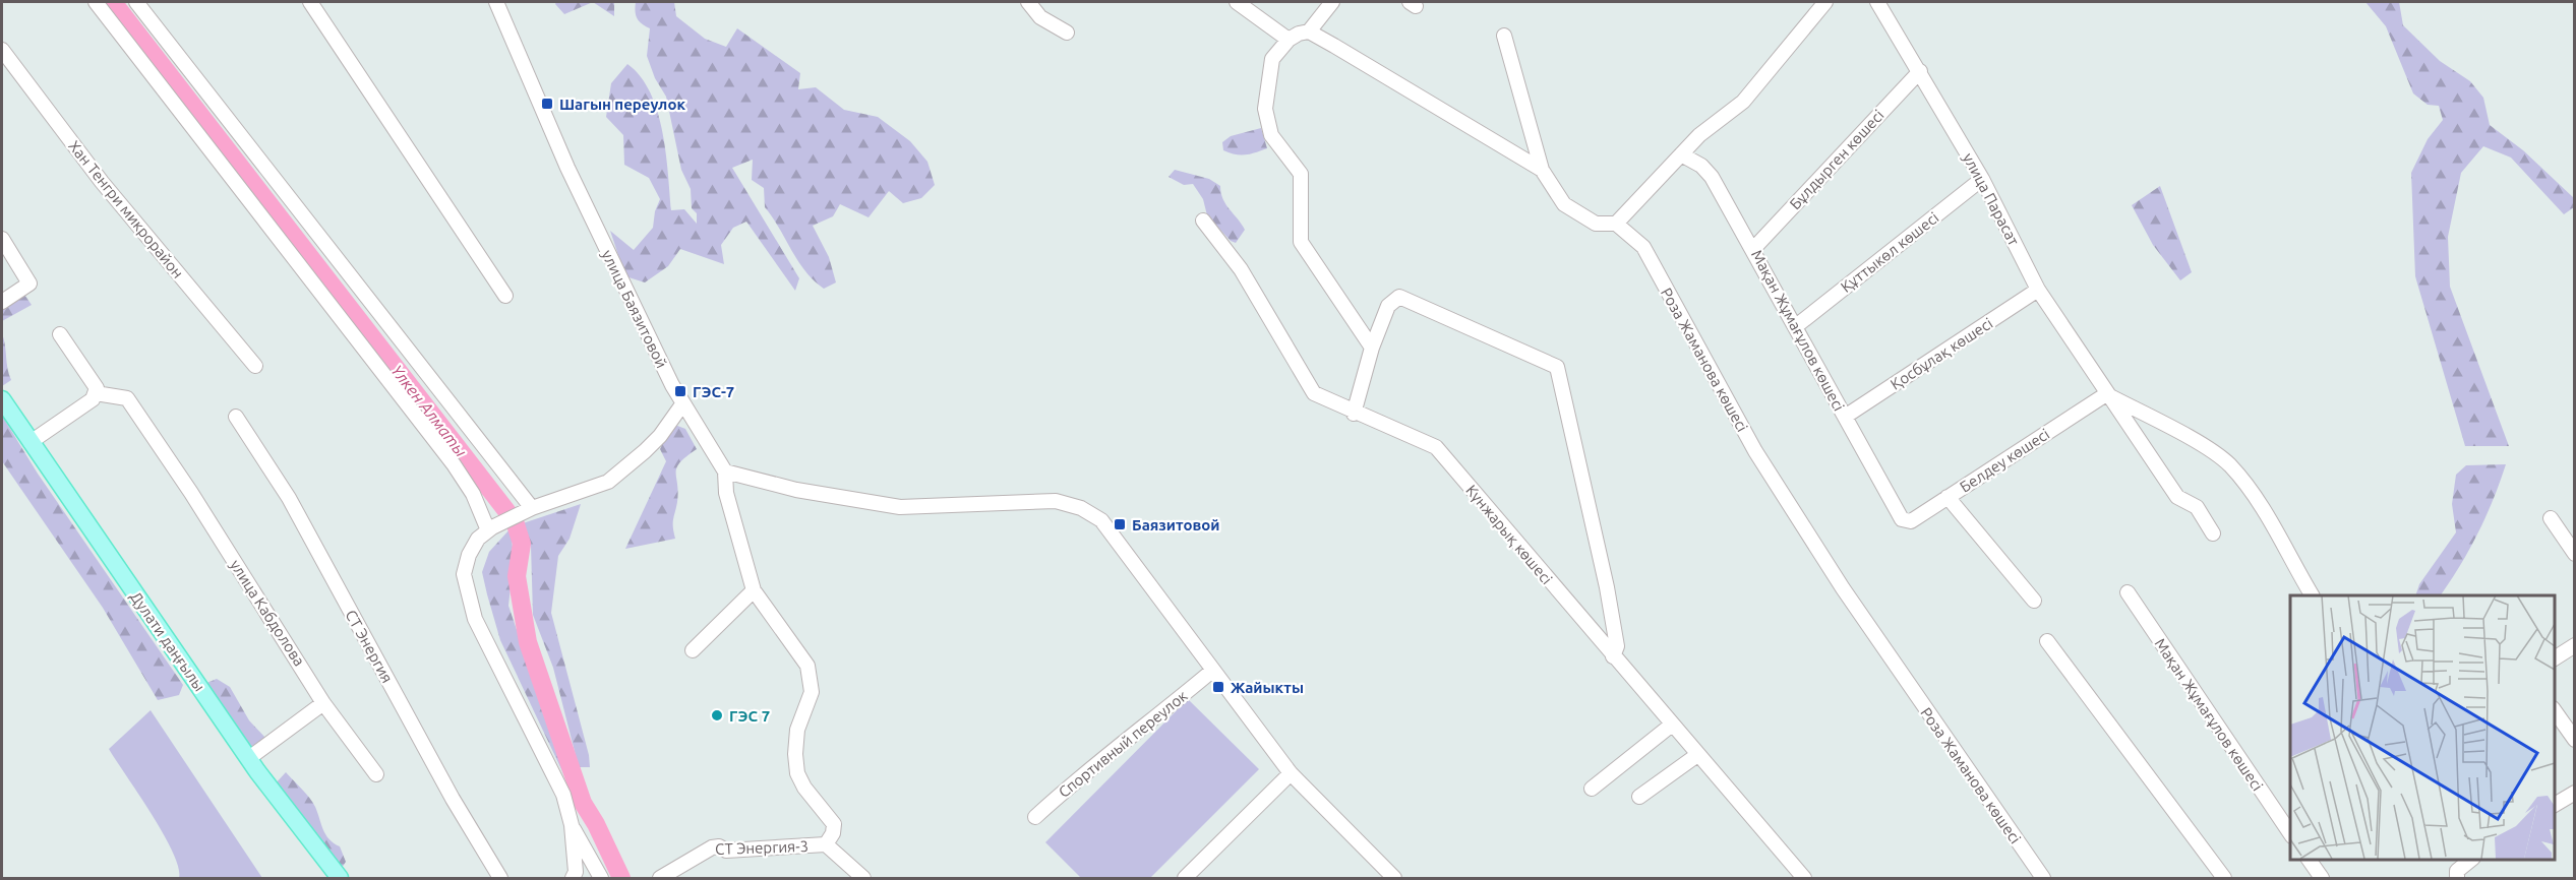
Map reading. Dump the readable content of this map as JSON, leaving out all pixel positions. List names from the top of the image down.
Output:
{
  "streets": {
    "main road": ["Дулати даңғылы"],
    "street": [
      "Бұлдырген көшесі",
      "улица Парасат",
      "Хан Тенгри микрорайон",
      "Құттыкөл көшесі",
      "улица Баязитовой",
      "Мақан Жұмағұлов көшесі",
      "Қосбұлақ көшесі",
      "Роза Жаманова көшесі",
      "Белдеу көшесі",
      "Күнжарық көшесі",
      "улица Кабдолова",
      "СТ Энергия",
      "Спортивный переулок",
      "СТ Энергия-3"
    ]
  },
  "crossings": [
    ["Бұлдырген көшесі", "улица Парасат"],
    ["Бұлдырген көшесі", "Мақан Жұмағұлов көшесі"],
    ["улица Парасат", "Құттыкөл көшесі"],
    ["улица Парасат", "Қосбұлақ көшесі"],
    ["улица Парасат", "Белдеу көшесі"],
    ["Құттыкөл көшесі", "Мақан Жұмағұлов көшесі"],
    ["улица Баязитовой", "СТ Энергия-3"],
    ["Мақан Жұмағұлов көшесі", "Қосбұлақ көшесі"],
    ["Мақан Жұмағұлов көшесі", "Белдеу көшесі"]
  ],
  "water": ["Үлкен Алматы"],
  "places": {
    "transit": [
      "Шагын переулок",
      "ГЭС-7",
      "Баязитовой",
      "Жайыкты"
    ],
    "other": ["ГЭС 7"]
  }
}
